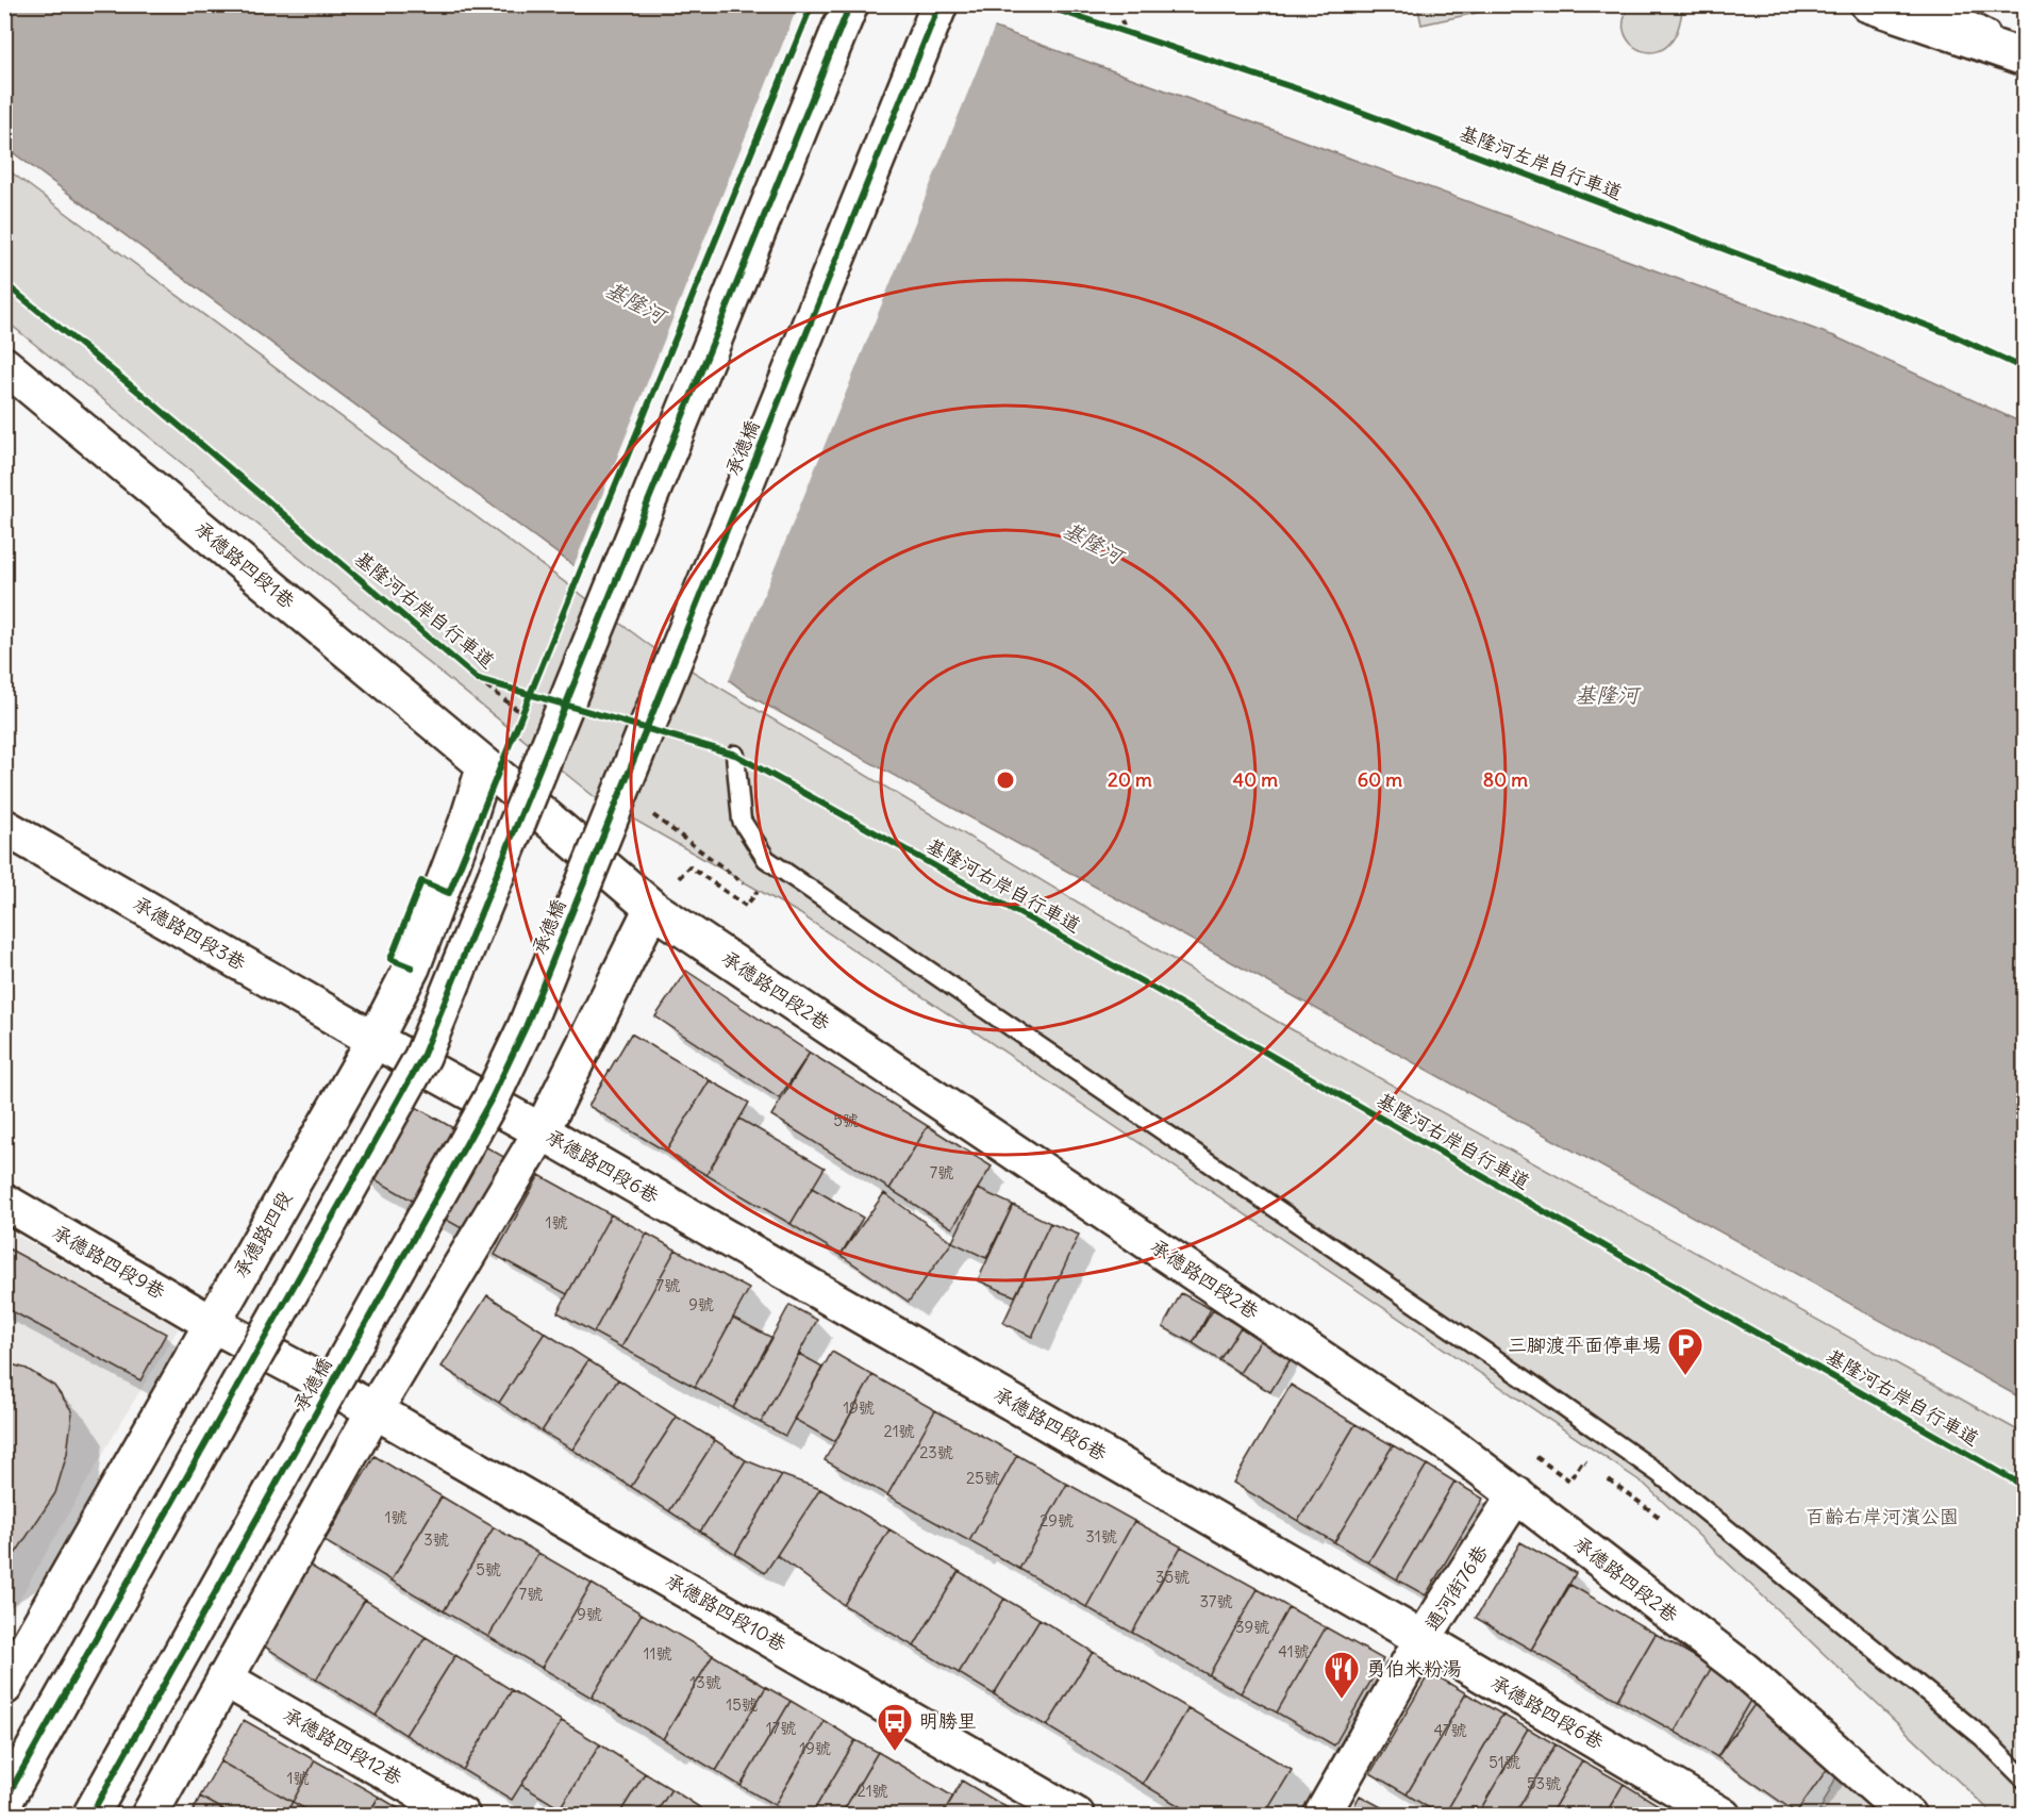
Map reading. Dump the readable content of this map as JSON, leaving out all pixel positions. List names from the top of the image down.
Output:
{
  "streets": {
    "main road": [
      "承德橋",
      "承德路四段1巷",
      "承德路四段3巷",
      "承德路四段2巷",
      "承德路四段6巷",
      "承德路四段",
      "承德路四段9巷",
      "通河街76巷",
      "承德路四段10巷",
      "承德路四段12巷"
    ],
    "cycle path": ["基隆河左岸自行車道", "基隆河右岸自行車道"]
  },
  "crossings": [
    ["承德路四段1巷", "承德路四段2巷"],
    ["承德路四段1巷", "承德路四段"],
    ["承德路四段3巷", "承德路四段6巷"],
    ["承德路四段3巷", "承德路四段"],
    ["承德路四段2巷", "承德路四段"],
    ["承德路四段2巷", "通河街76巷"],
    ["承德路四段6巷", "承德路四段"],
    ["承德路四段6巷", "通河街76巷"],
    ["承德路四段", "承德路四段9巷"],
    ["承德路四段9巷", "承德路四段10巷"]
  ],
  "water": ["基隆河"],
  "parks": ["百齡右岸河濱公園"],
  "places": {
    "parking": ["三腳渡平面停車場"],
    "restaurant": ["勇伯米粉湯"],
    "bus stop": ["明勝里"]
  },
  "house_numbers": [
    "5號",
    "7號",
    "1號",
    "7號",
    "9號",
    "19號",
    "21號",
    "23號",
    "25號",
    "1號",
    "29號",
    "31號",
    "3號",
    "5號",
    "35號",
    "7號",
    "37號",
    "9號",
    "39號",
    "41號",
    "11號",
    "13號",
    "15號",
    "17號",
    "47號",
    "19號",
    "51號",
    "1號",
    "53號",
    "21號"
  ],
  "rings": [
    "20 m",
    "40 m",
    "60 m",
    "80 m"
  ]
}
